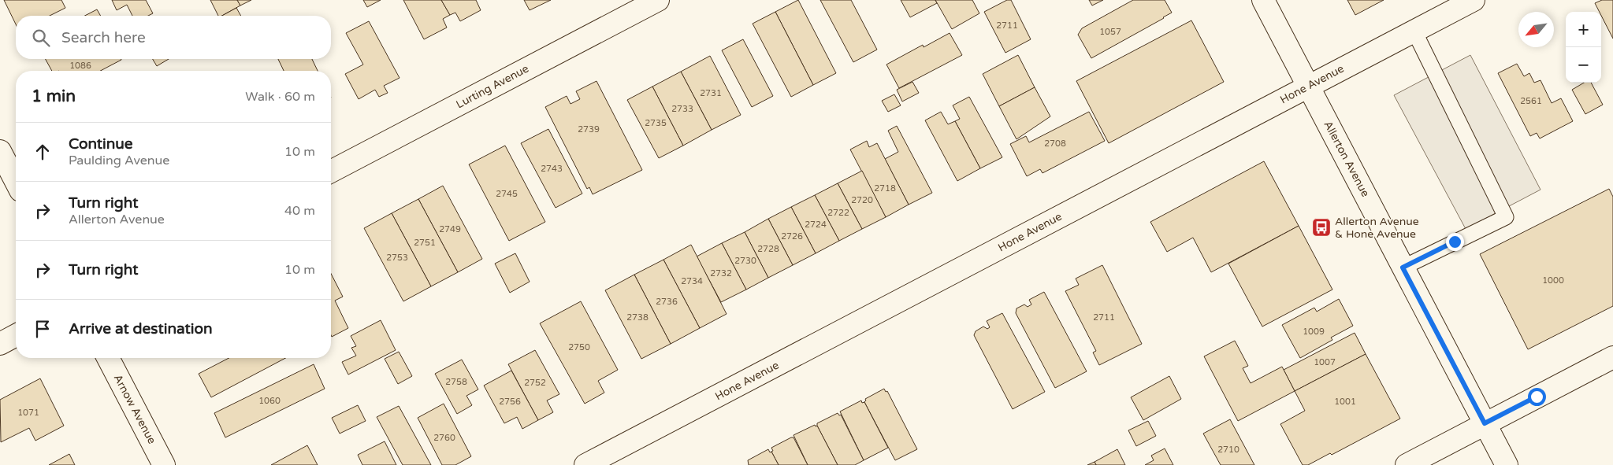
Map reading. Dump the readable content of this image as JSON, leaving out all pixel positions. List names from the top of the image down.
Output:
{
  "streets": {
    "street": [
      "Hone Avenue",
      "Lurting Avenue",
      "Allerton Avenue",
      "Arnow Avenue"
    ]
  },
  "crossings": [
    ["Hone Avenue", "Allerton Avenue"]
  ],
  "places": {
    "bus stop": ["Allerton Avenue & Hone Avenue"]
  },
  "house_numbers": [
    "2711",
    "1057",
    "1086",
    "2731",
    "2561",
    "2733",
    "2735",
    "2739",
    "2708",
    "2743",
    "2718",
    "2745",
    "2720",
    "2722",
    "2724",
    "2749",
    "2726",
    "2751",
    "2728",
    "2753",
    "2730",
    "2732",
    "1000",
    "2734",
    "2736",
    "2738",
    "2711",
    "1009",
    "2750",
    "1007",
    "2758",
    "2752",
    "1060",
    "2756",
    "1001",
    "1071",
    "2760",
    "2710"
  ],
  "north": "bottom left",
  "page": {
    "map_buttons": ["+", "−"],
    "search": "Search here",
    "heading": ["1 min", "Walk · 60 m"],
    "list": [
      ["Continue", "Paulding Avenue", "10 m"],
      ["Turn right", "Allerton Avenue", "40 m"],
      ["Turn right", "10 m"],
      "Arrive at destination"
    ]
  }
}
